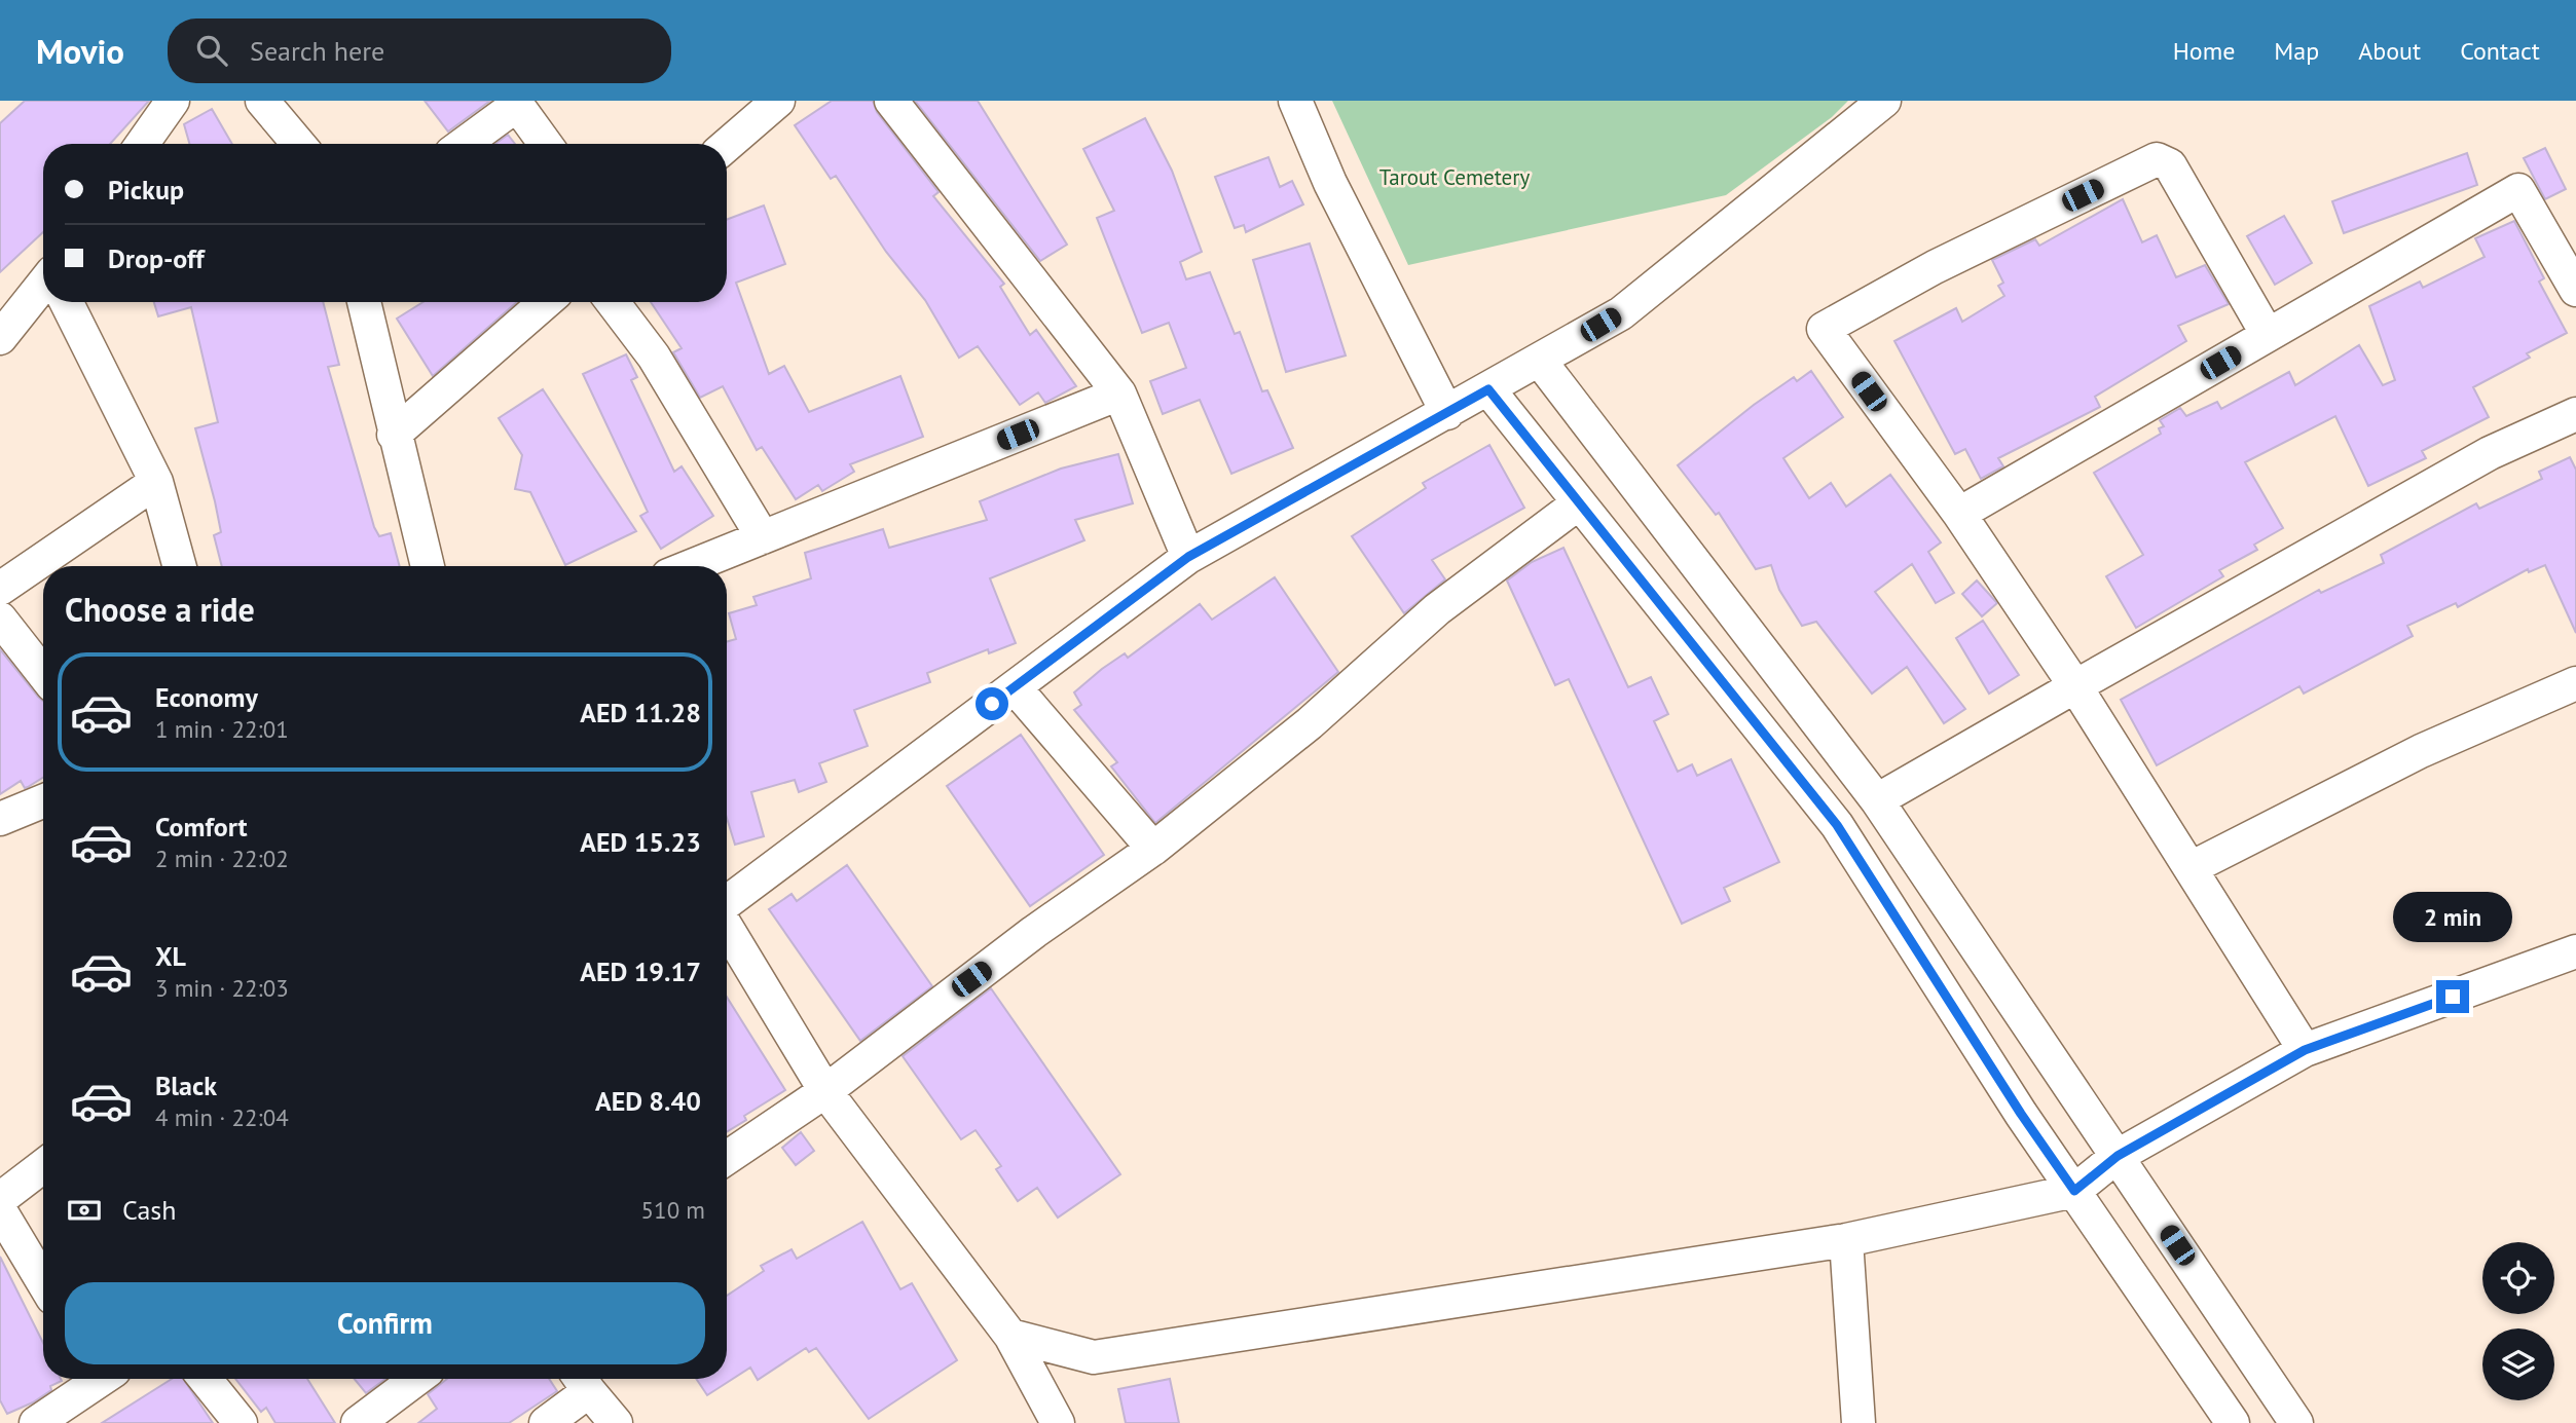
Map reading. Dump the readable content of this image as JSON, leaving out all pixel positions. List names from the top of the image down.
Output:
{
  "parks": ["Tarout Cemetery"],
  "page": {
    "header": "Movio",
    "search": "Search here",
    "nav": [
      "Home",
      "Map",
      "About",
      "Contact"
    ],
    "banner": ["Pickup", "Drop-off"],
    "heading": "Choose a ride",
    "list": [
      {
        "name": "Economy",
        "note": "1 min · 22:01",
        "value": "AED 11.28"
      },
      {
        "name": "Comfort",
        "note": "2 min · 22:02",
        "value": "AED 15.23"
      },
      {
        "name": "XL",
        "note": "3 min · 22:03",
        "value": "AED 19.17"
      },
      {
        "name": "Black",
        "note": "4 min · 22:04",
        "value": "AED 8.40"
      }
    ],
    "bubble": "2 min",
    "pay": ["Cash", "510 m"],
    "buttons": "Confirm"
  }
}
